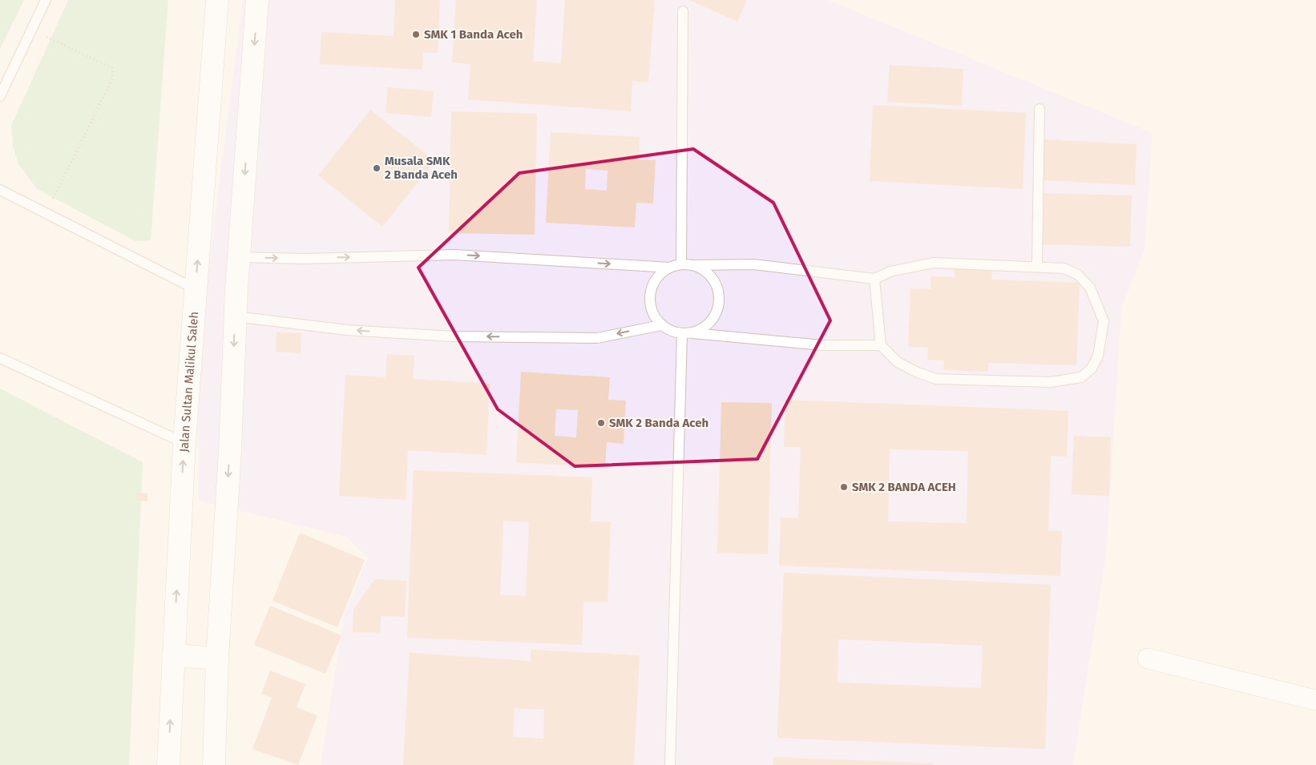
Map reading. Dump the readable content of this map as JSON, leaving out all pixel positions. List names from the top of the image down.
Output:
{
  "streets": {
    "main road": ["Jalan Sultan Malikul Saleh"]
  },
  "places": [
    "SMK 1 Banda Aceh",
    "Musala SMK 2 Banda Aceh",
    "SMK 2 Banda Aceh",
    "SMK 2 BANDA ACEH"
  ]
}
